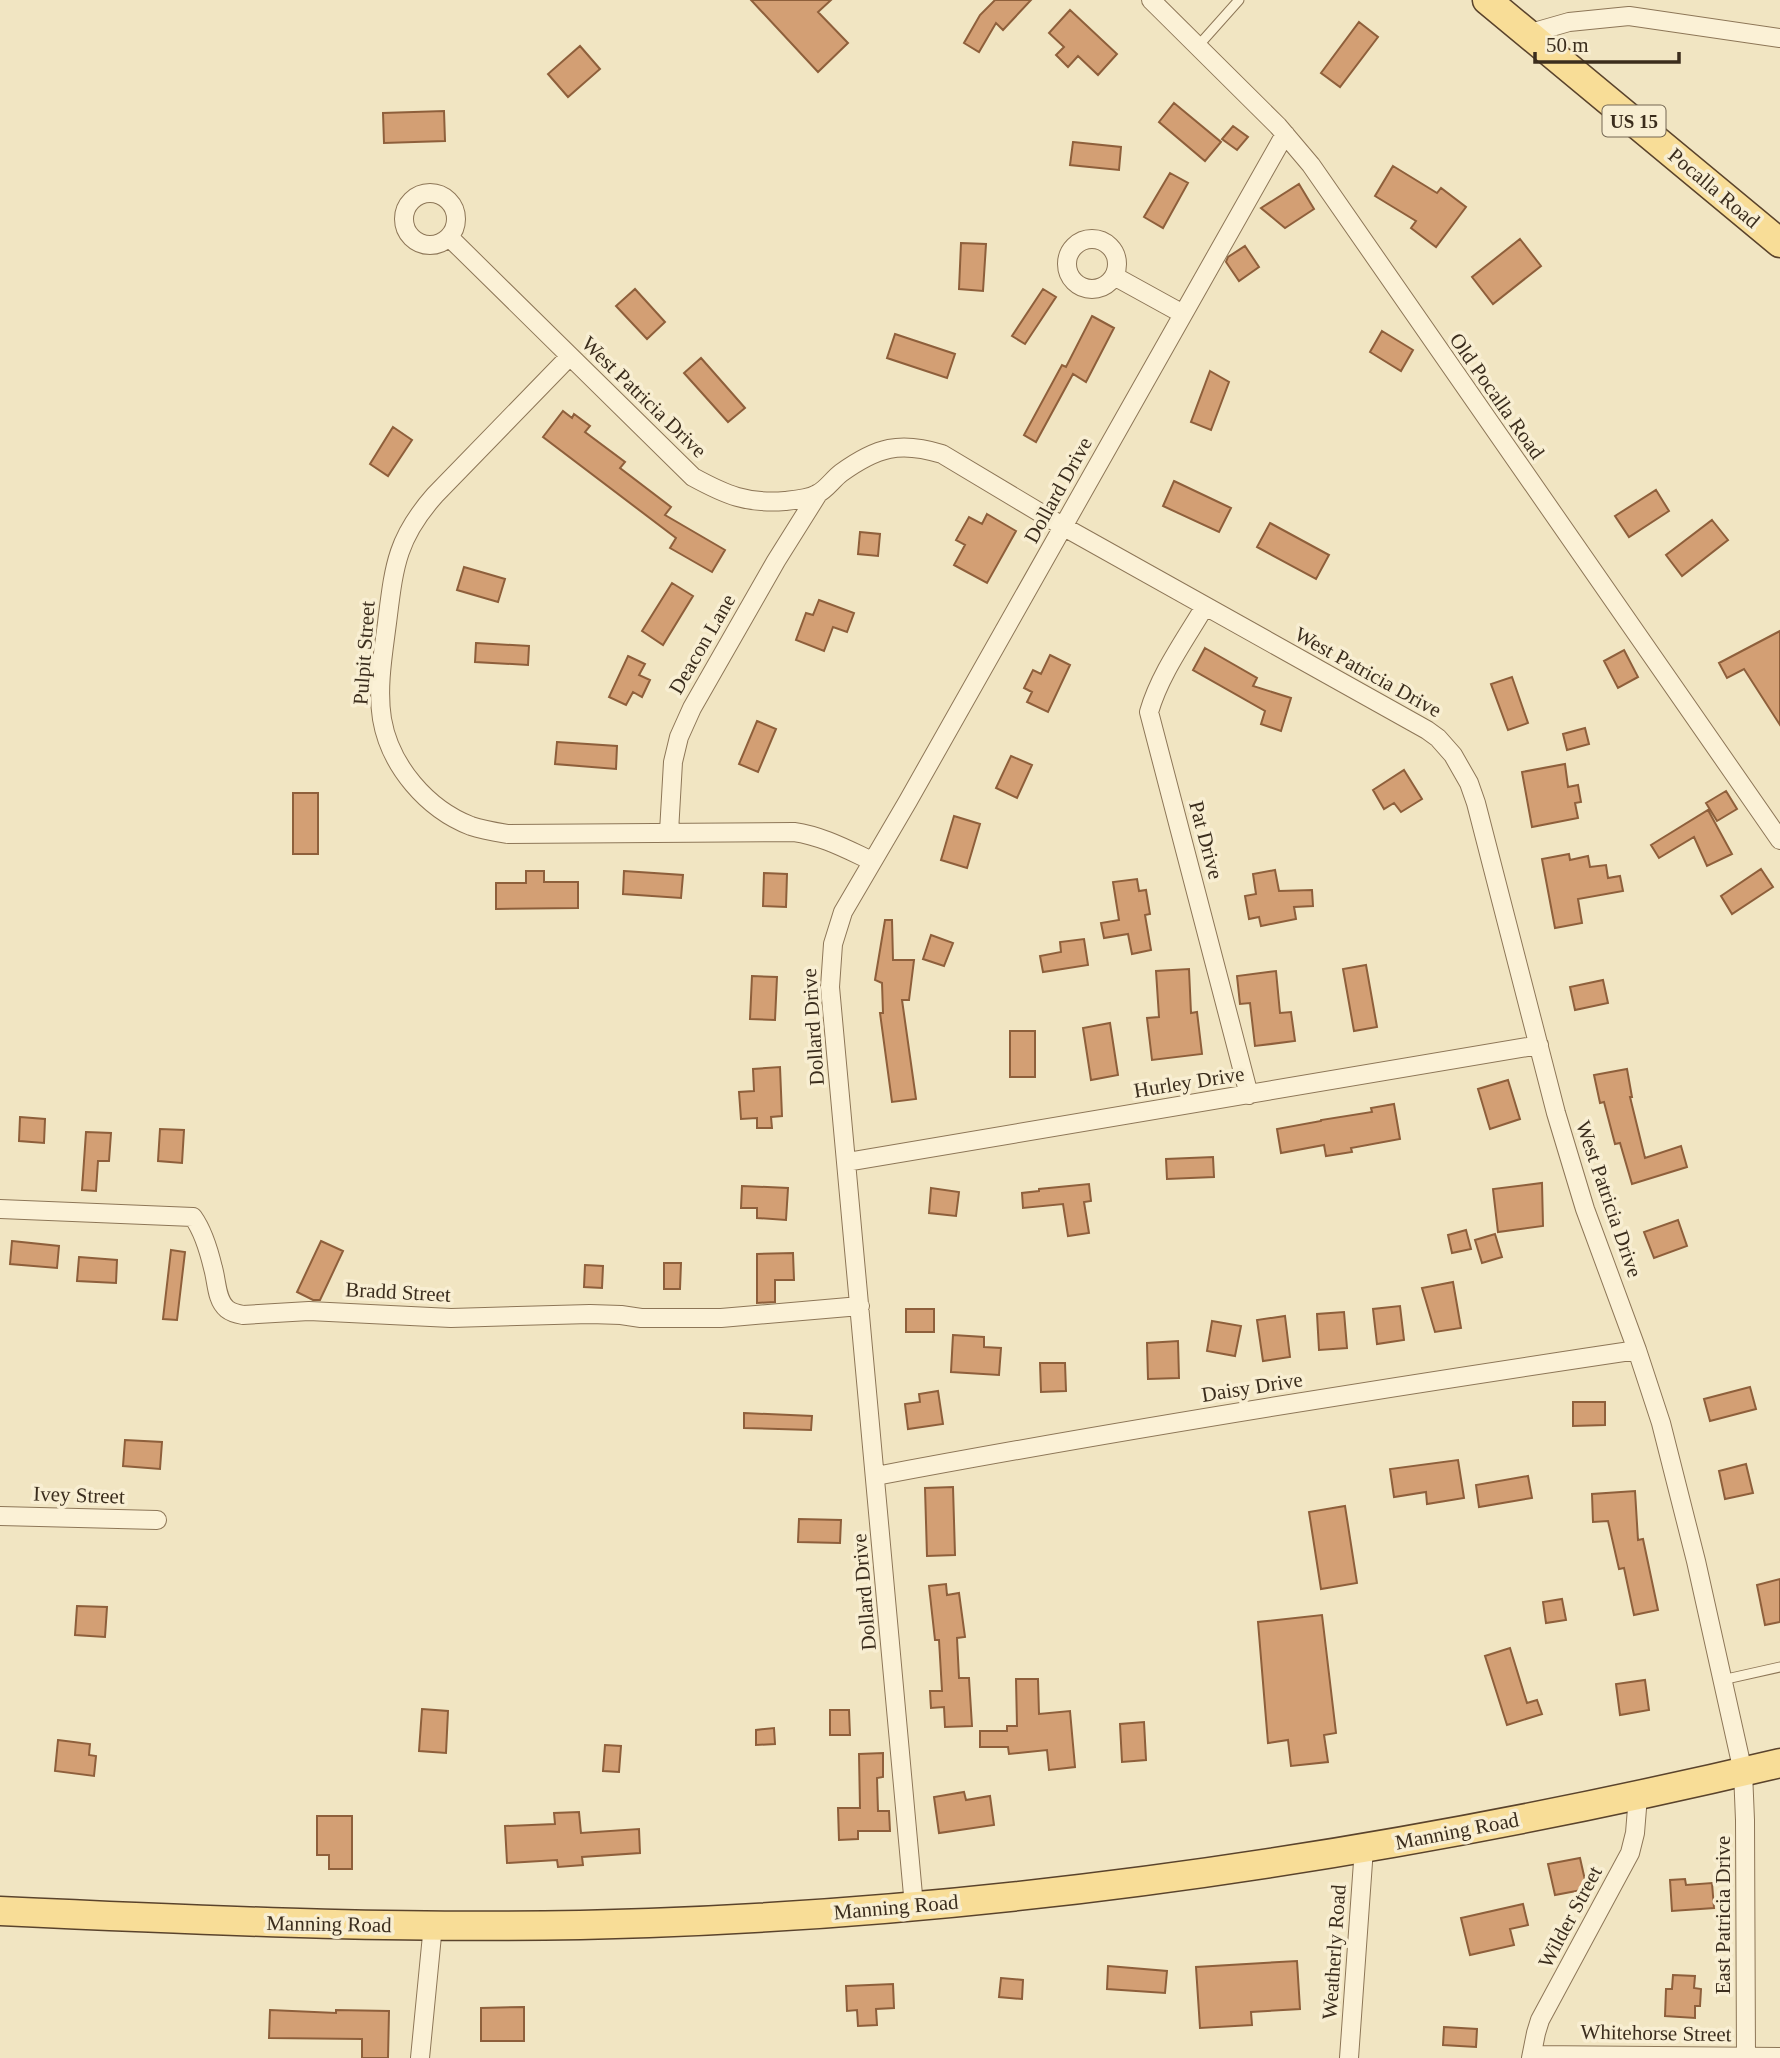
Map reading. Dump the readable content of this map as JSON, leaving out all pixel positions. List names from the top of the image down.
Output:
{
  "streets": {
    "main road": ["US 15", "Pocalla Road", "Manning Road"],
    "street": [
      "Old Pocalla Road",
      "West Patricia Drive",
      "Dollard Drive",
      "Deacon Lane",
      "Pulpit Street",
      "Pat Drive",
      "Hurley Drive",
      "Bradd Street",
      "Daisy Drive",
      "Ivey Street",
      "East Patricia Drive",
      "Wilder Street",
      "Weatherly Road",
      "Whitehorse Street"
    ]
  },
  "crossings": [
    ["Old Pocalla Road", "Dollard Drive"],
    ["West Patricia Drive", "Dollard Drive"],
    ["West Patricia Drive", "Deacon Lane"],
    ["West Patricia Drive", "Pulpit Street"],
    ["West Patricia Drive", "Pat Drive"],
    ["West Patricia Drive", "Hurley Drive"],
    ["West Patricia Drive", "Daisy Drive"],
    ["West Patricia Drive", "Manning Road"],
    ["West Patricia Drive", "East Patricia Drive"],
    ["Dollard Drive", "Pulpit Street"],
    ["Dollard Drive", "Hurley Drive"],
    ["Dollard Drive", "Bradd Street"],
    ["Dollard Drive", "Daisy Drive"],
    ["Dollard Drive", "Manning Road"],
    ["Deacon Lane", "Pulpit Street"],
    ["Pat Drive", "Hurley Drive"],
    ["Manning Road", "East Patricia Drive"],
    ["Manning Road", "Wilder Street"],
    ["Manning Road", "Weatherly Road"],
    ["East Patricia Drive", "Whitehorse Street"],
    ["Wilder Street", "Whitehorse Street"]
  ],
  "scale_bar": "50 m"
}
